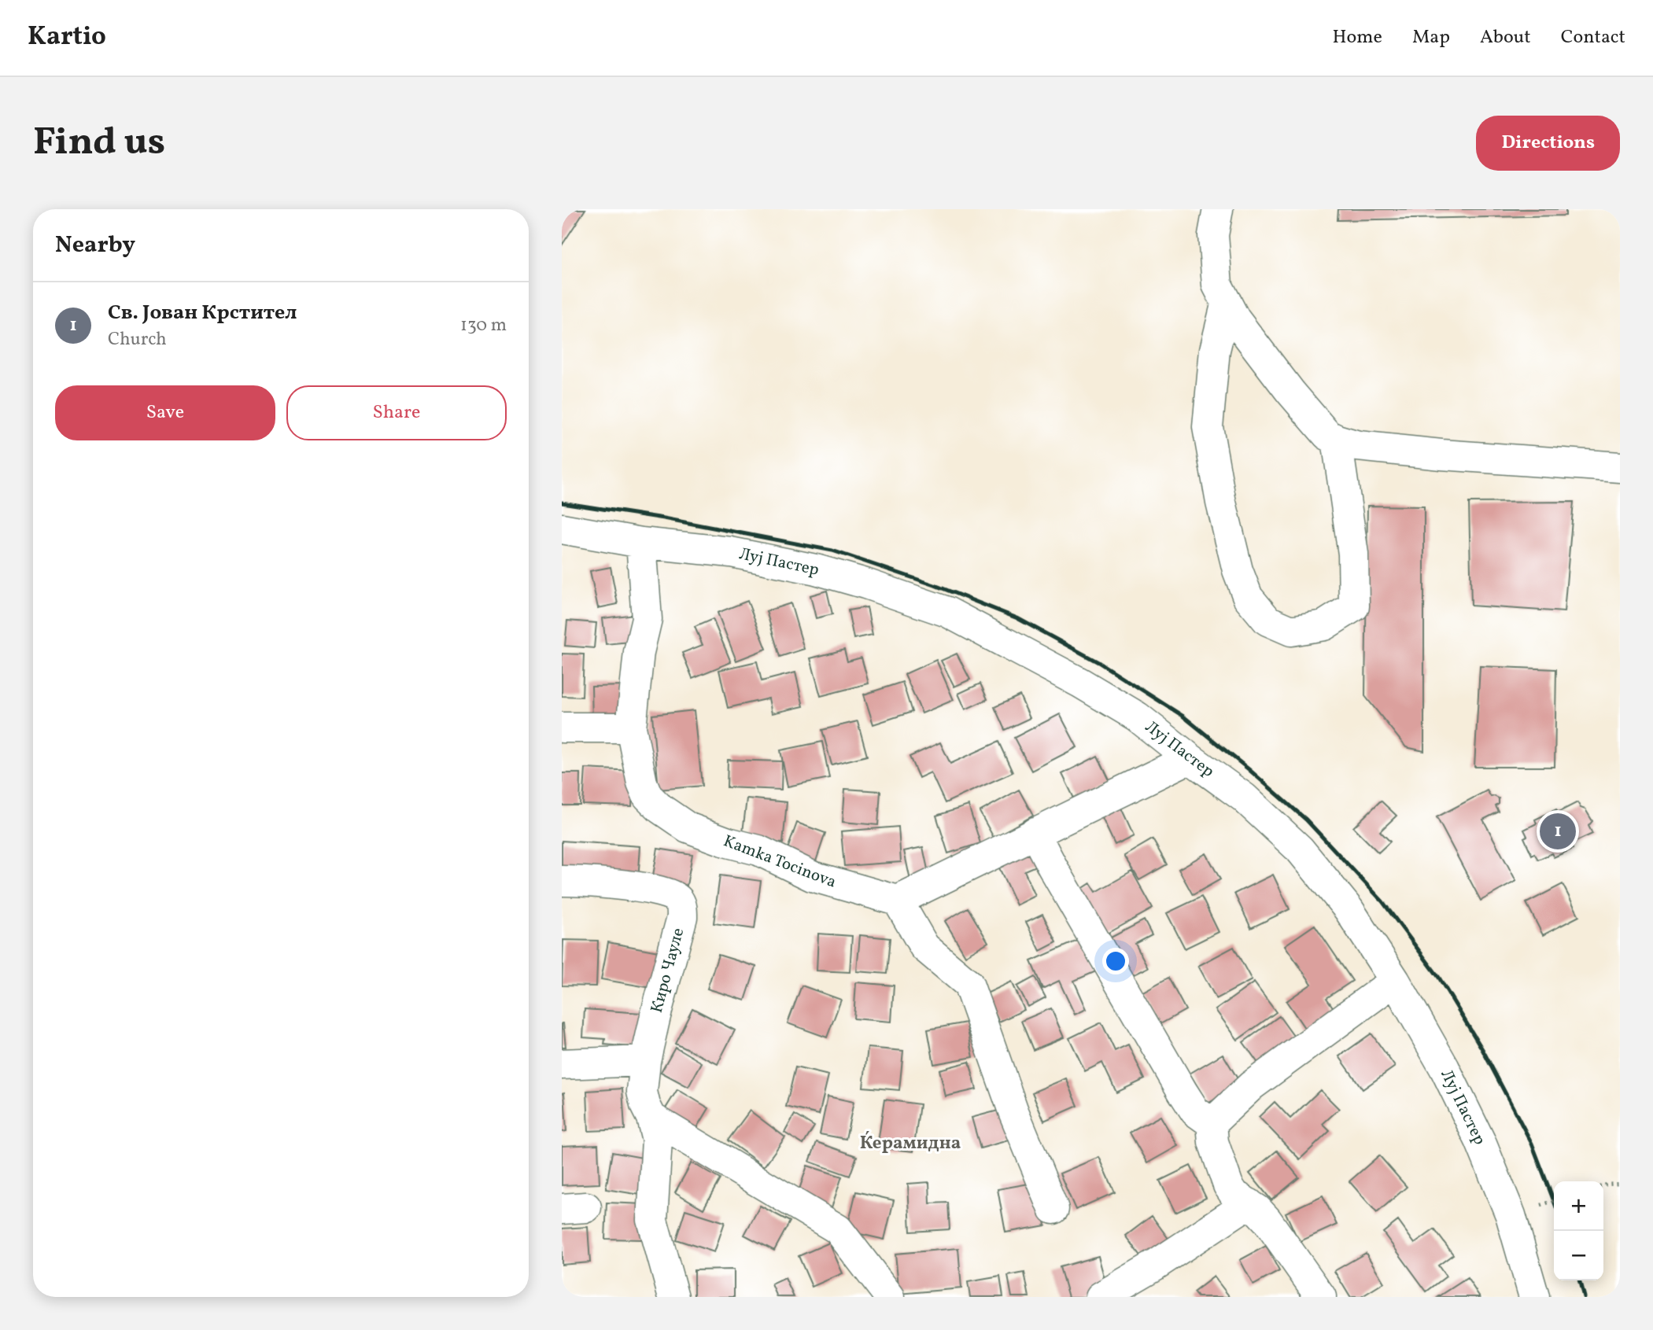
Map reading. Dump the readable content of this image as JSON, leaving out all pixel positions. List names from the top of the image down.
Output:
{
  "streets": {
    "street": ["Луј Пастер", "Kamka Tocinova", "Киро Чауле"]
  },
  "crossings": [
    ["Луј Пастер", "Kamka Tocinova"]
  ],
  "districts": ["Ќерамидна"],
  "page": {
    "header": "Kartio",
    "nav": [
      "Home",
      "Map",
      "About",
      "Contact"
    ],
    "buttons": [
      "Directions",
      ["Save", "Share"]
    ],
    "title": "Find us",
    "heading": "Nearby",
    "list": [
      {
        "mark": "1",
        "name": "Св. Јован Крстител",
        "note": "Church",
        "value": "130 m"
      }
    ],
    "pins": "1",
    "map_buttons": ["+", "−"]
  }
}
